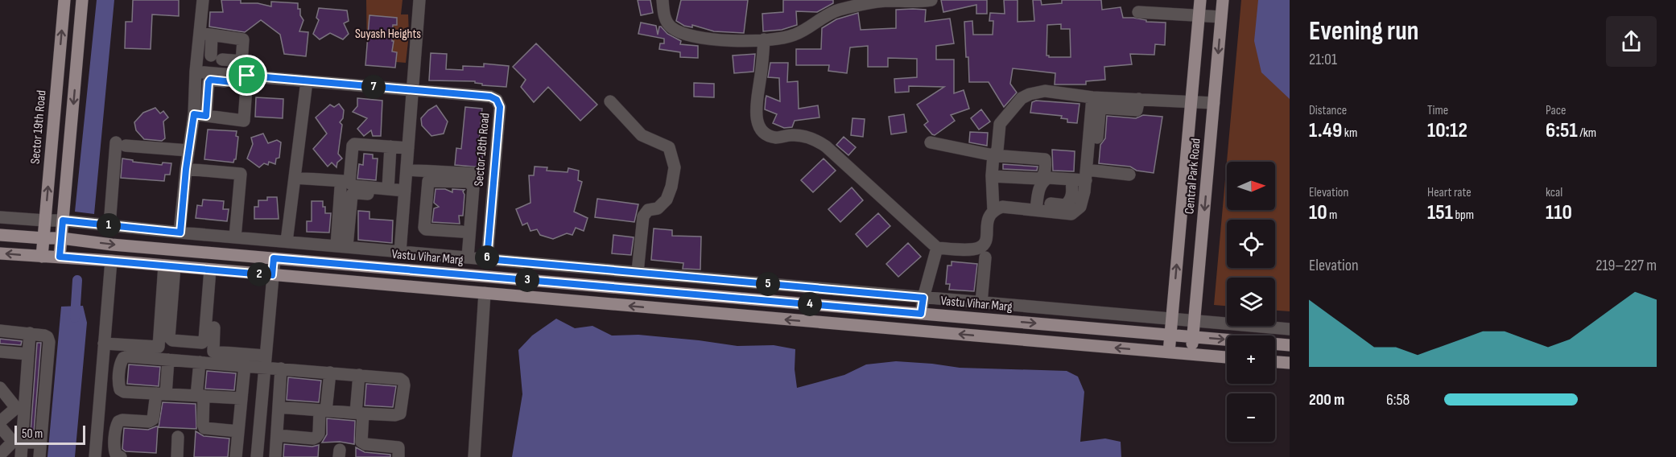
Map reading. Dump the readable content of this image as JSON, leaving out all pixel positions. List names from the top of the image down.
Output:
{
  "streets": {
    "main road": ["Sector 19th Road", "Central Park Road", "Vastu Vihar Marg"],
    "street": ["Sector 18th Road"]
  },
  "crossings": [
    ["Sector 19th Road", "Vastu Vihar Marg"],
    ["Central Park Road", "Vastu Vihar Marg"]
  ],
  "parks": ["Suyash Heights"],
  "scale_bar": "50 m",
  "north": "right",
  "page": {
    "heading": ["Evening run", "21:01"],
    "pins": [
      "7",
      "1",
      "6",
      "2",
      "3",
      "5",
      "4"
    ],
    "stats": [
      ["Distance", "1.49 km"],
      ["Time", "10:12"],
      ["Pace", "6:51 /km"],
      ["Elevation", "10 m"],
      ["Heart rate", "151 bpm"],
      ["kcal", "110"]
    ],
    "map_buttons": ["+", "−"],
    "chart": ["Elevation", "219–227 m"],
    "list": [
      {
        "name": "200 m",
        "note": "6:58"
      }
    ],
    "scale": "50 m"
  }
}
